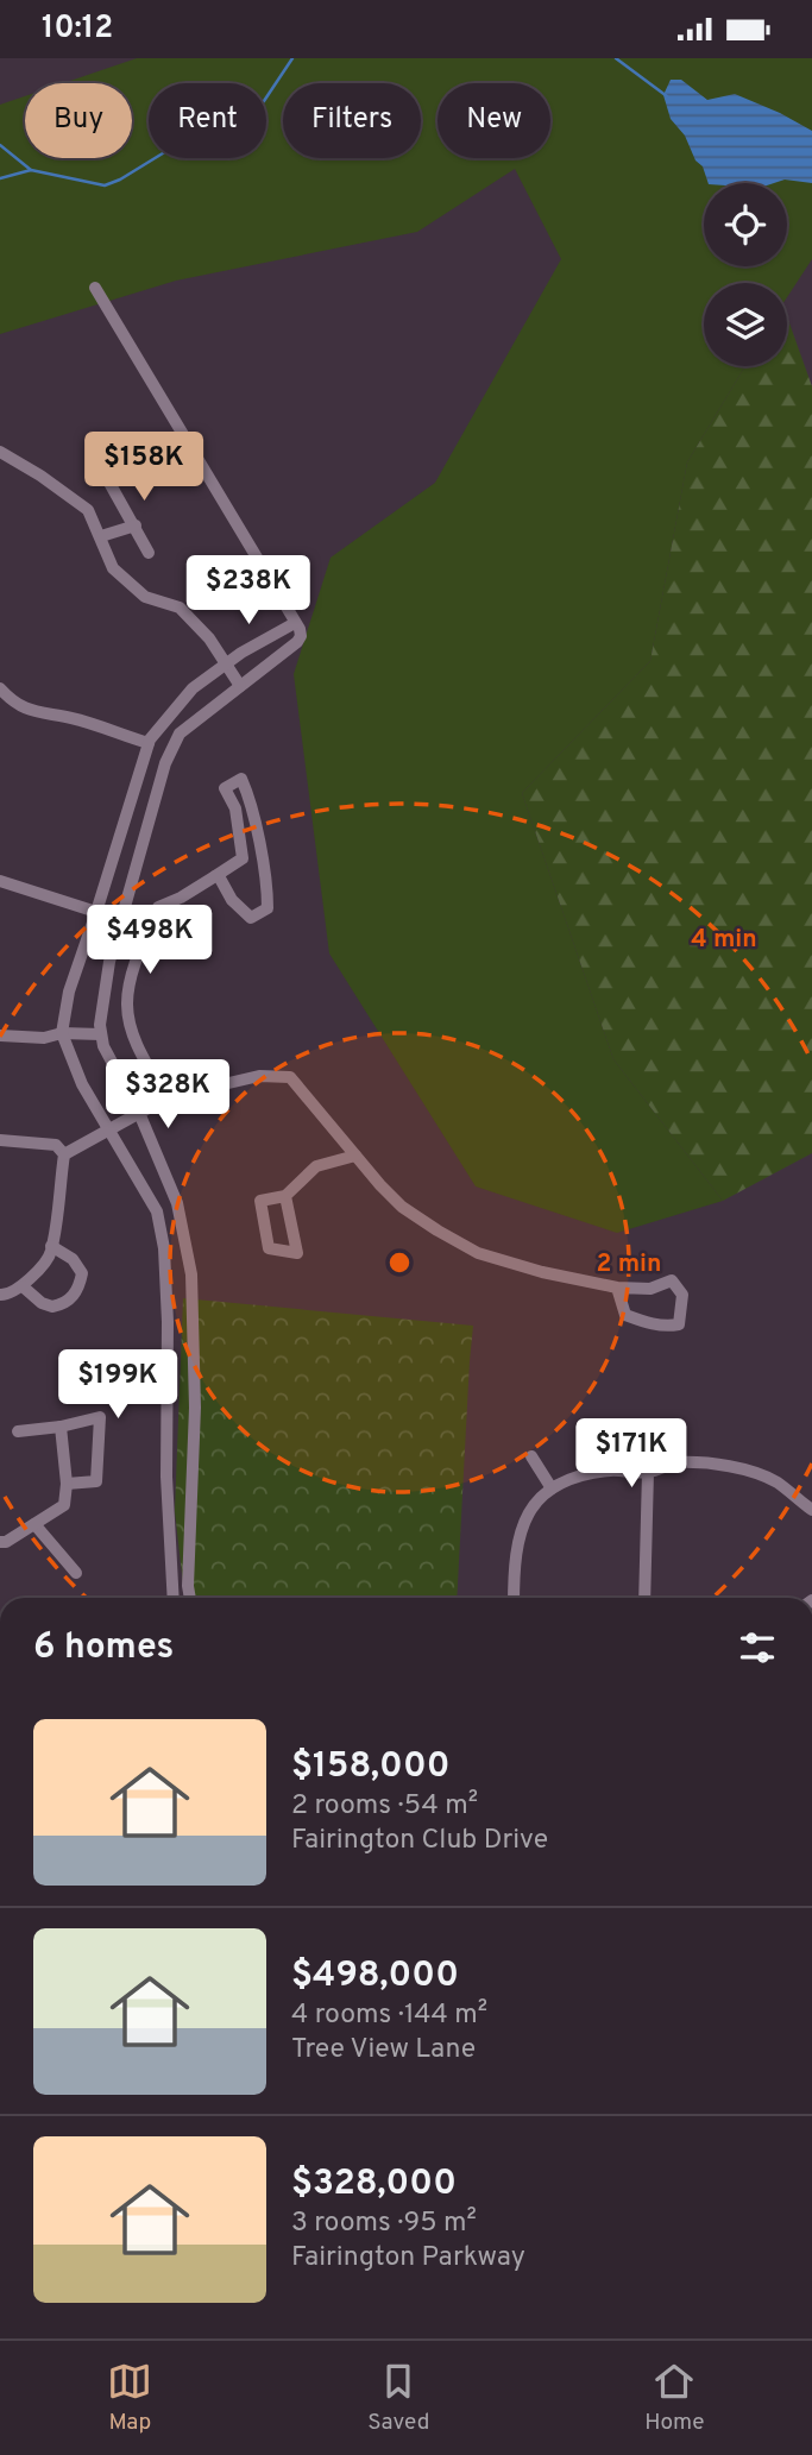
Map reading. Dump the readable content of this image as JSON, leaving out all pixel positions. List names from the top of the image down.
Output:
{
  "page": {
    "status": "10:12",
    "chip": [
      "Buy",
      "Rent",
      "Filters",
      "New"
    ],
    "price": [
      "$158K",
      "$238K",
      "$498K",
      "$328K",
      "$199K",
      "$171K"
    ],
    "heading": "6 homes",
    "list": [
      {
        "name": "$158,000",
        "note": "2 rooms · 54 m² · Fairington Club Drive"
      },
      {
        "name": "$498,000",
        "note": "4 rooms · 144 m² · Tree View Lane"
      },
      {
        "name": "$328,000",
        "note": "3 rooms · 95 m² · Fairington Parkway"
      }
    ],
    "tabs": ["Map", "Saved", "Home"]
  },
  "rings": ["4 min", "2 min"]
}
